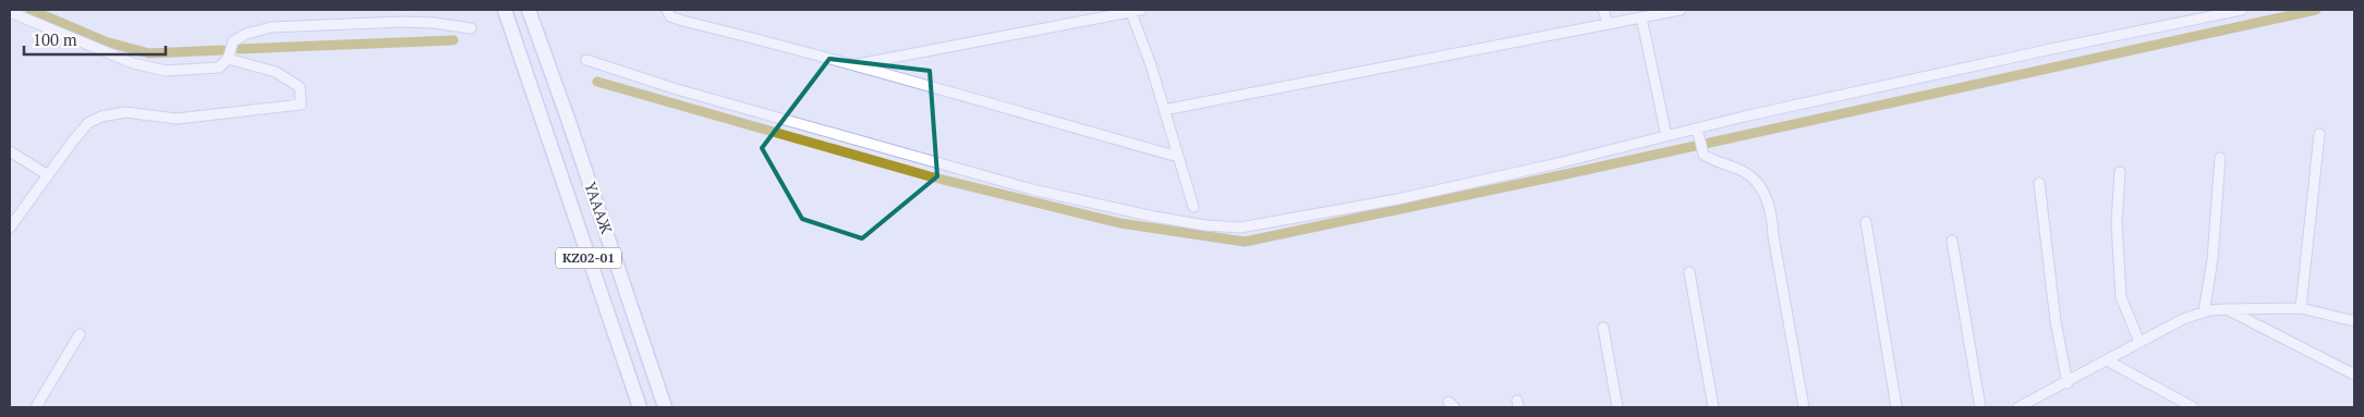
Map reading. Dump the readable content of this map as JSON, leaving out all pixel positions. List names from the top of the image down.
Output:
{
  "streets": {
    "highway": ["ҮАААЖ", "KZ02-01"]
  },
  "scale_bar": "100 m"
}
